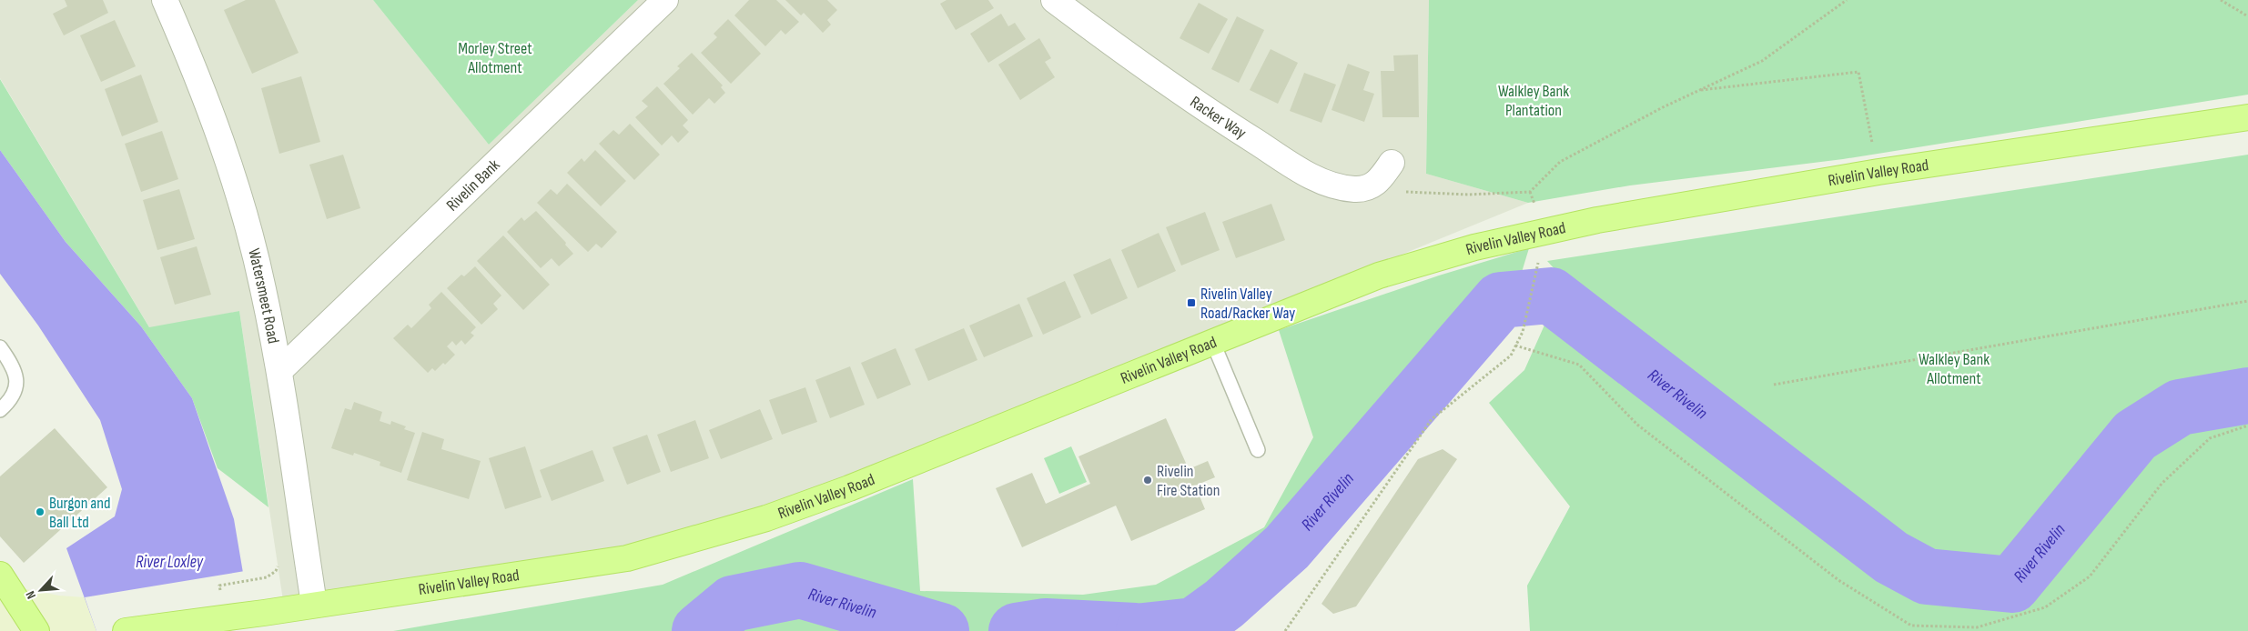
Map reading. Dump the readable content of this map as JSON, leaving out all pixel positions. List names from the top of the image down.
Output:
{
  "streets": {
    "main road": ["Rivelin Valley Road"],
    "street": ["Racker Way", "Rivelin Bank", "Watersmeet Road"]
  },
  "crossings": [
    ["Rivelin Valley Road", "Watersmeet Road"],
    ["Rivelin Bank", "Watersmeet Road"]
  ],
  "water": ["River Rivelin", "River Loxley"],
  "parks": ["Morley Street Allotment", "Walkley Bank Plantation", "Walkley Bank Allotment"],
  "places": {
    "transit": ["Rivelin Valley Road/Racker Way"],
    "other": ["Rivelin Fire Station", "Burgon and Ball Ltd"]
  },
  "north": "bottom left"
}
